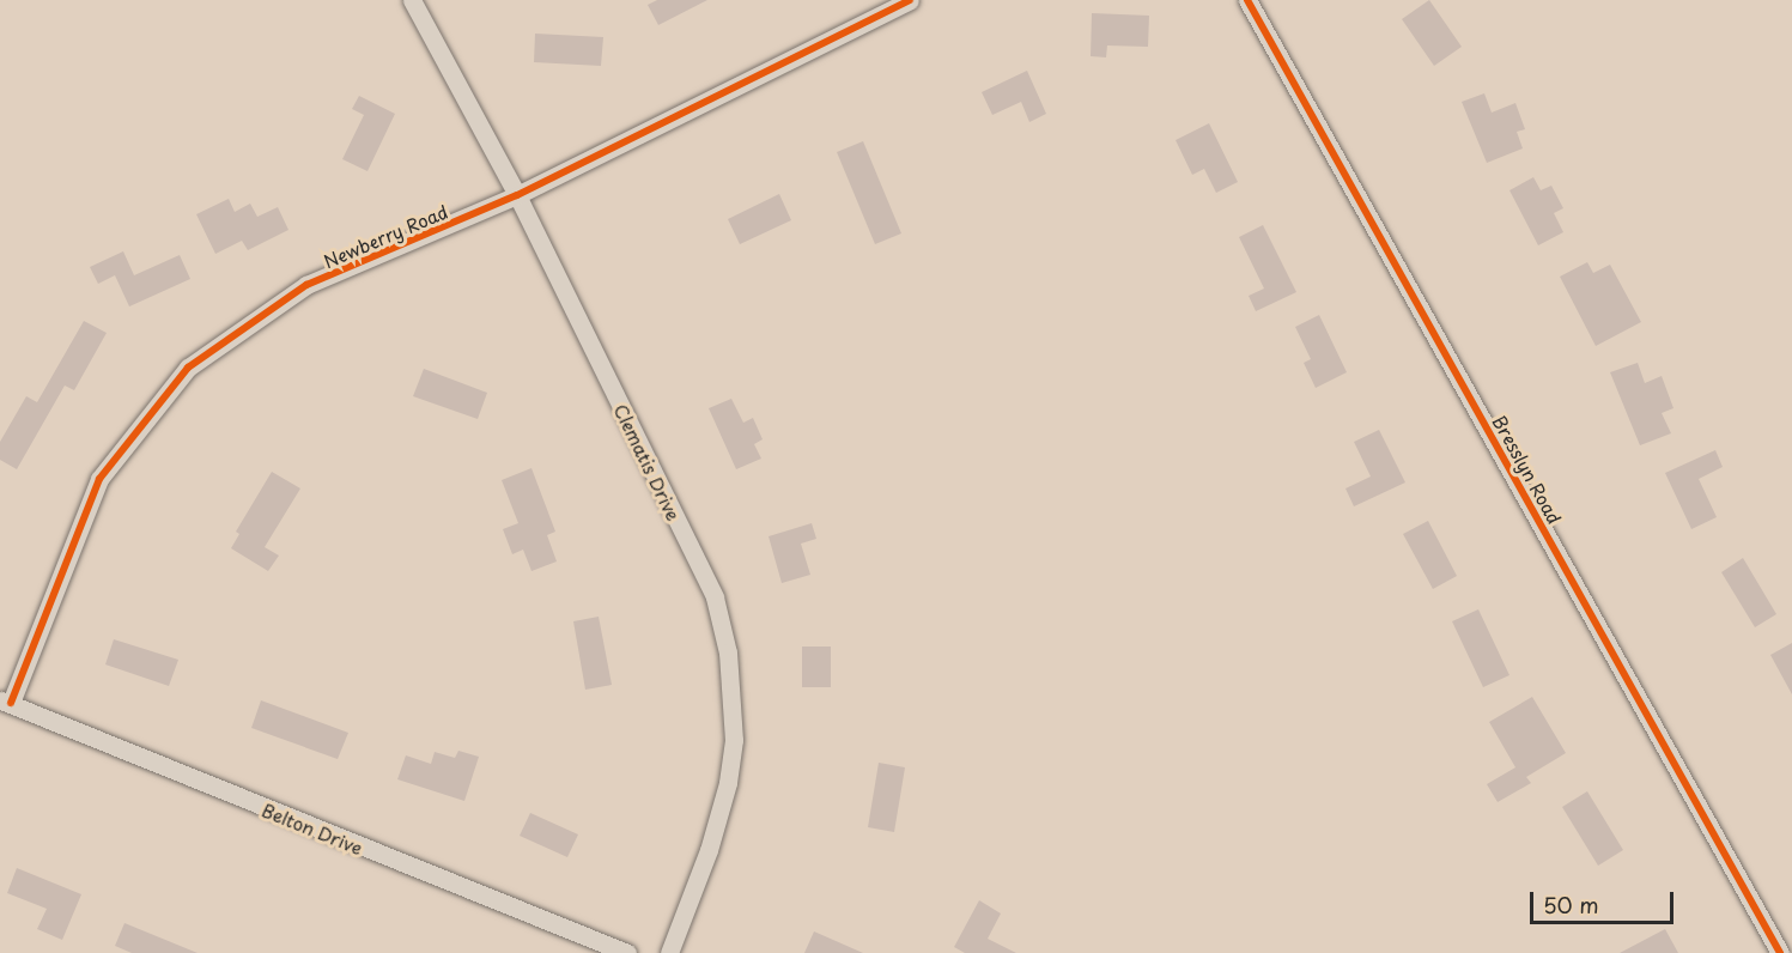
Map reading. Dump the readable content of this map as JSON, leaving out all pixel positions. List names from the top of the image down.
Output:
{
  "streets": {
    "street": [
      "Newberry Road",
      "Clematis Drive",
      "Bresslyn Road",
      "Belton Drive"
    ]
  },
  "crossings": [
    ["Newberry Road", "Clematis Drive"],
    ["Newberry Road", "Belton Drive"]
  ],
  "scale_bar": "50 m"
}
